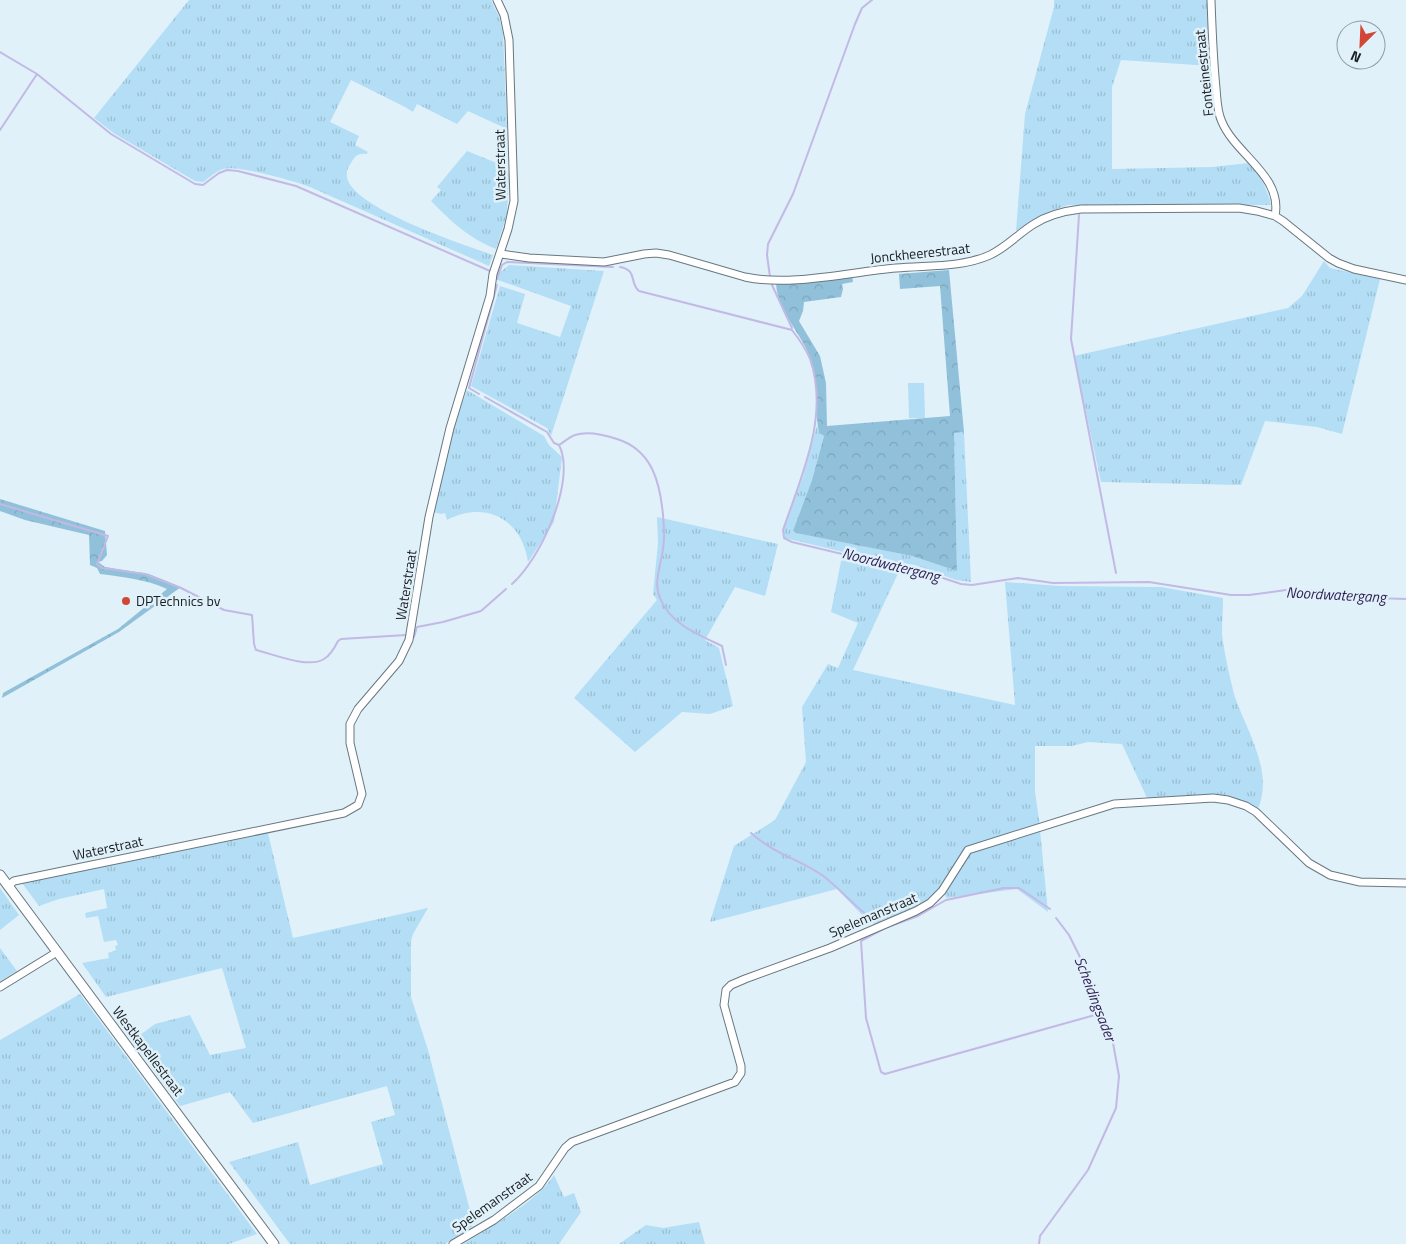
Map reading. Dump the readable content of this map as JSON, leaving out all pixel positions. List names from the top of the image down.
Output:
{
  "streets": {
    "street": [
      "Fonteinestraat",
      "Waterstraat",
      "Jonckheerestraat",
      "Spelemanstraat",
      "Westkapellestraat"
    ]
  },
  "crossings": [
    ["Fonteinestraat", "Jonckheerestraat"],
    ["Waterstraat", "Jonckheerestraat"],
    ["Waterstraat", "Westkapellestraat"]
  ],
  "water": ["Noordwatergang", "Scheidingsader"],
  "places": ["DPTechnics bv"],
  "north": "bottom left"
}
